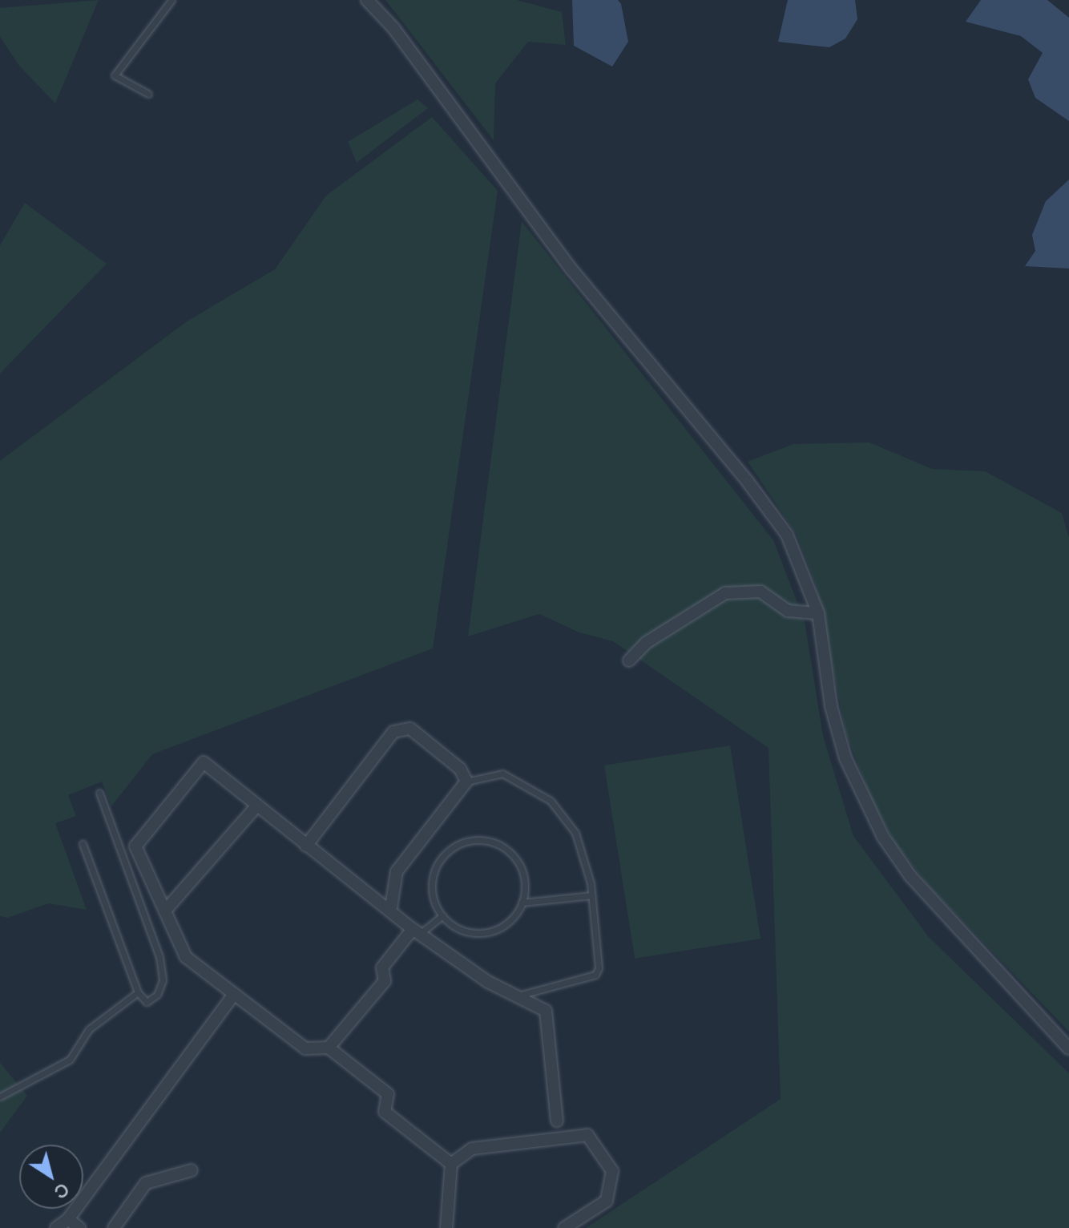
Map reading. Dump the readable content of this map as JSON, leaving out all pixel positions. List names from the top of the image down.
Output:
{
  "north": "bottom right"
}
